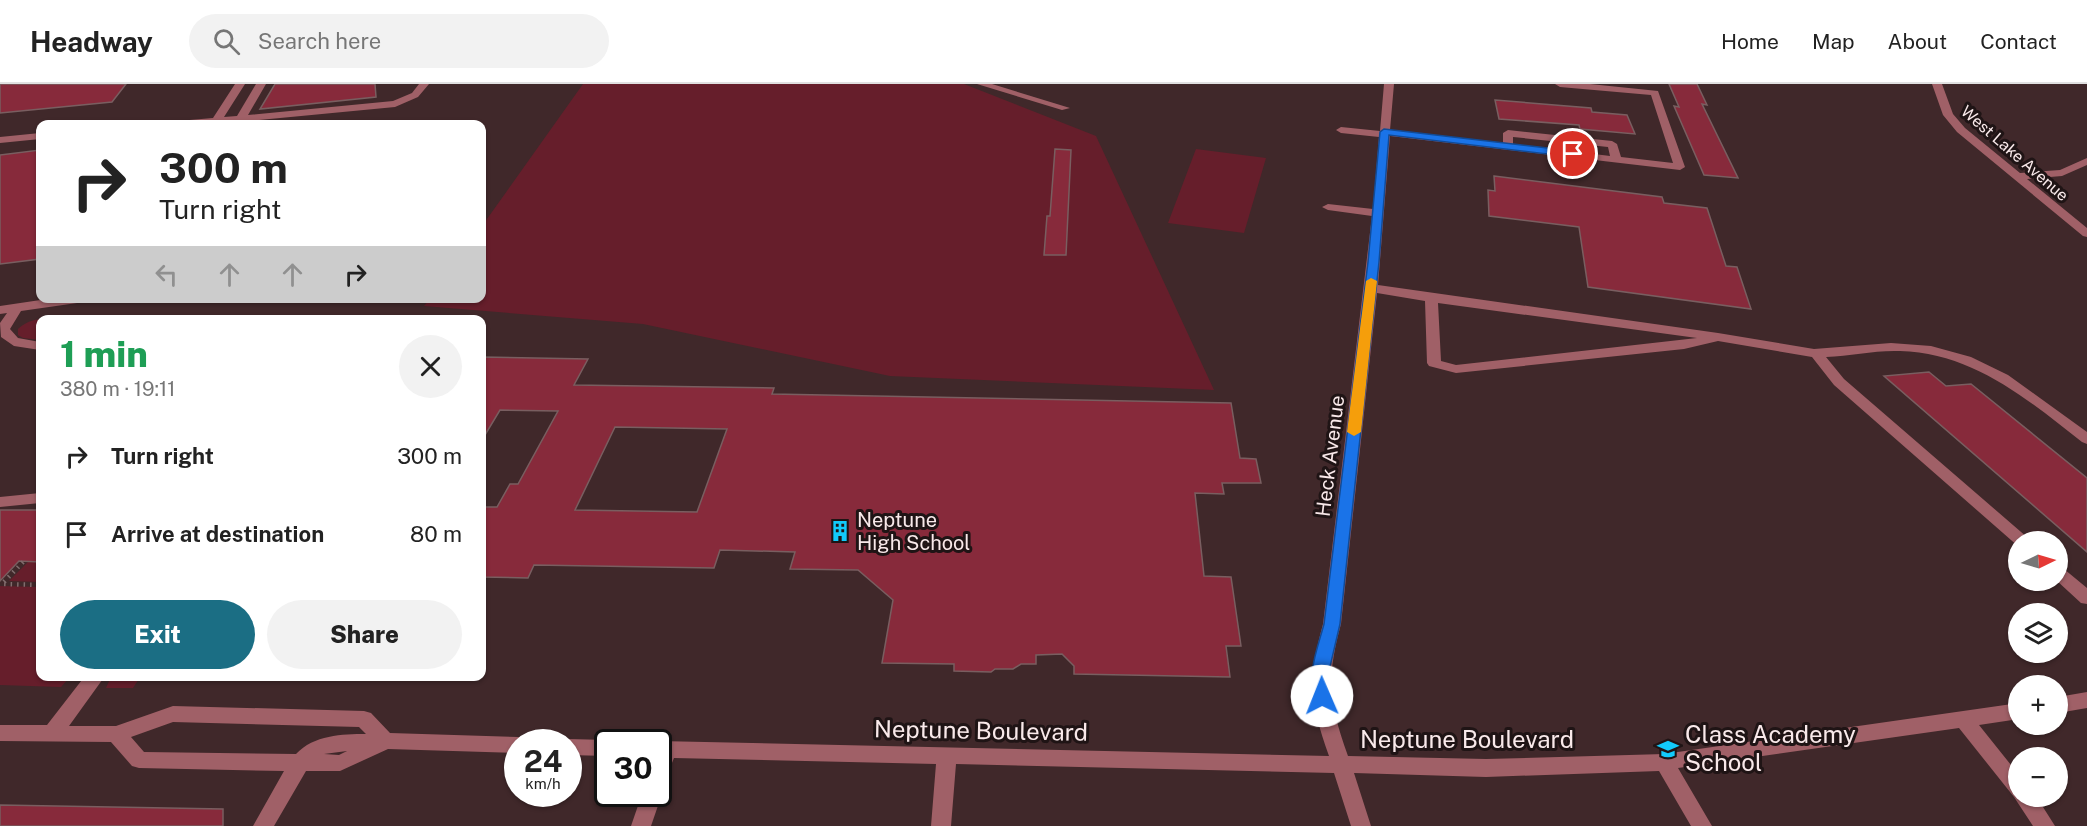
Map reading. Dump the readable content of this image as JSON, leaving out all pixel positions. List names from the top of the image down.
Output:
{
  "streets": {
    "street": ["West Lake Avenue", "Heck Avenue", "Neptune Boulevard"]
  },
  "crossings": [
    ["Heck Avenue", "Neptune Boulevard"]
  ],
  "places": {
    "building": ["Neptune High School"],
    "school or university": ["Class Academy School"]
  },
  "north": "right",
  "page": {
    "header": "Headway",
    "search": "Search here",
    "nav": [
      "Home",
      "Map",
      "About",
      "Contact"
    ],
    "turn": ["300 m", "Turn right"],
    "heading": ["1 min", "380 m · 19:11"],
    "list": [
      {
        "name": "Turn right",
        "value": "300 m"
      },
      {
        "name": "Arrive at destination",
        "value": "80 m"
      }
    ],
    "map_buttons": ["+", "−"],
    "buttons": ["Exit", "Share"],
    "speed": "24 km/h",
    "limit": "30"
  }
}
